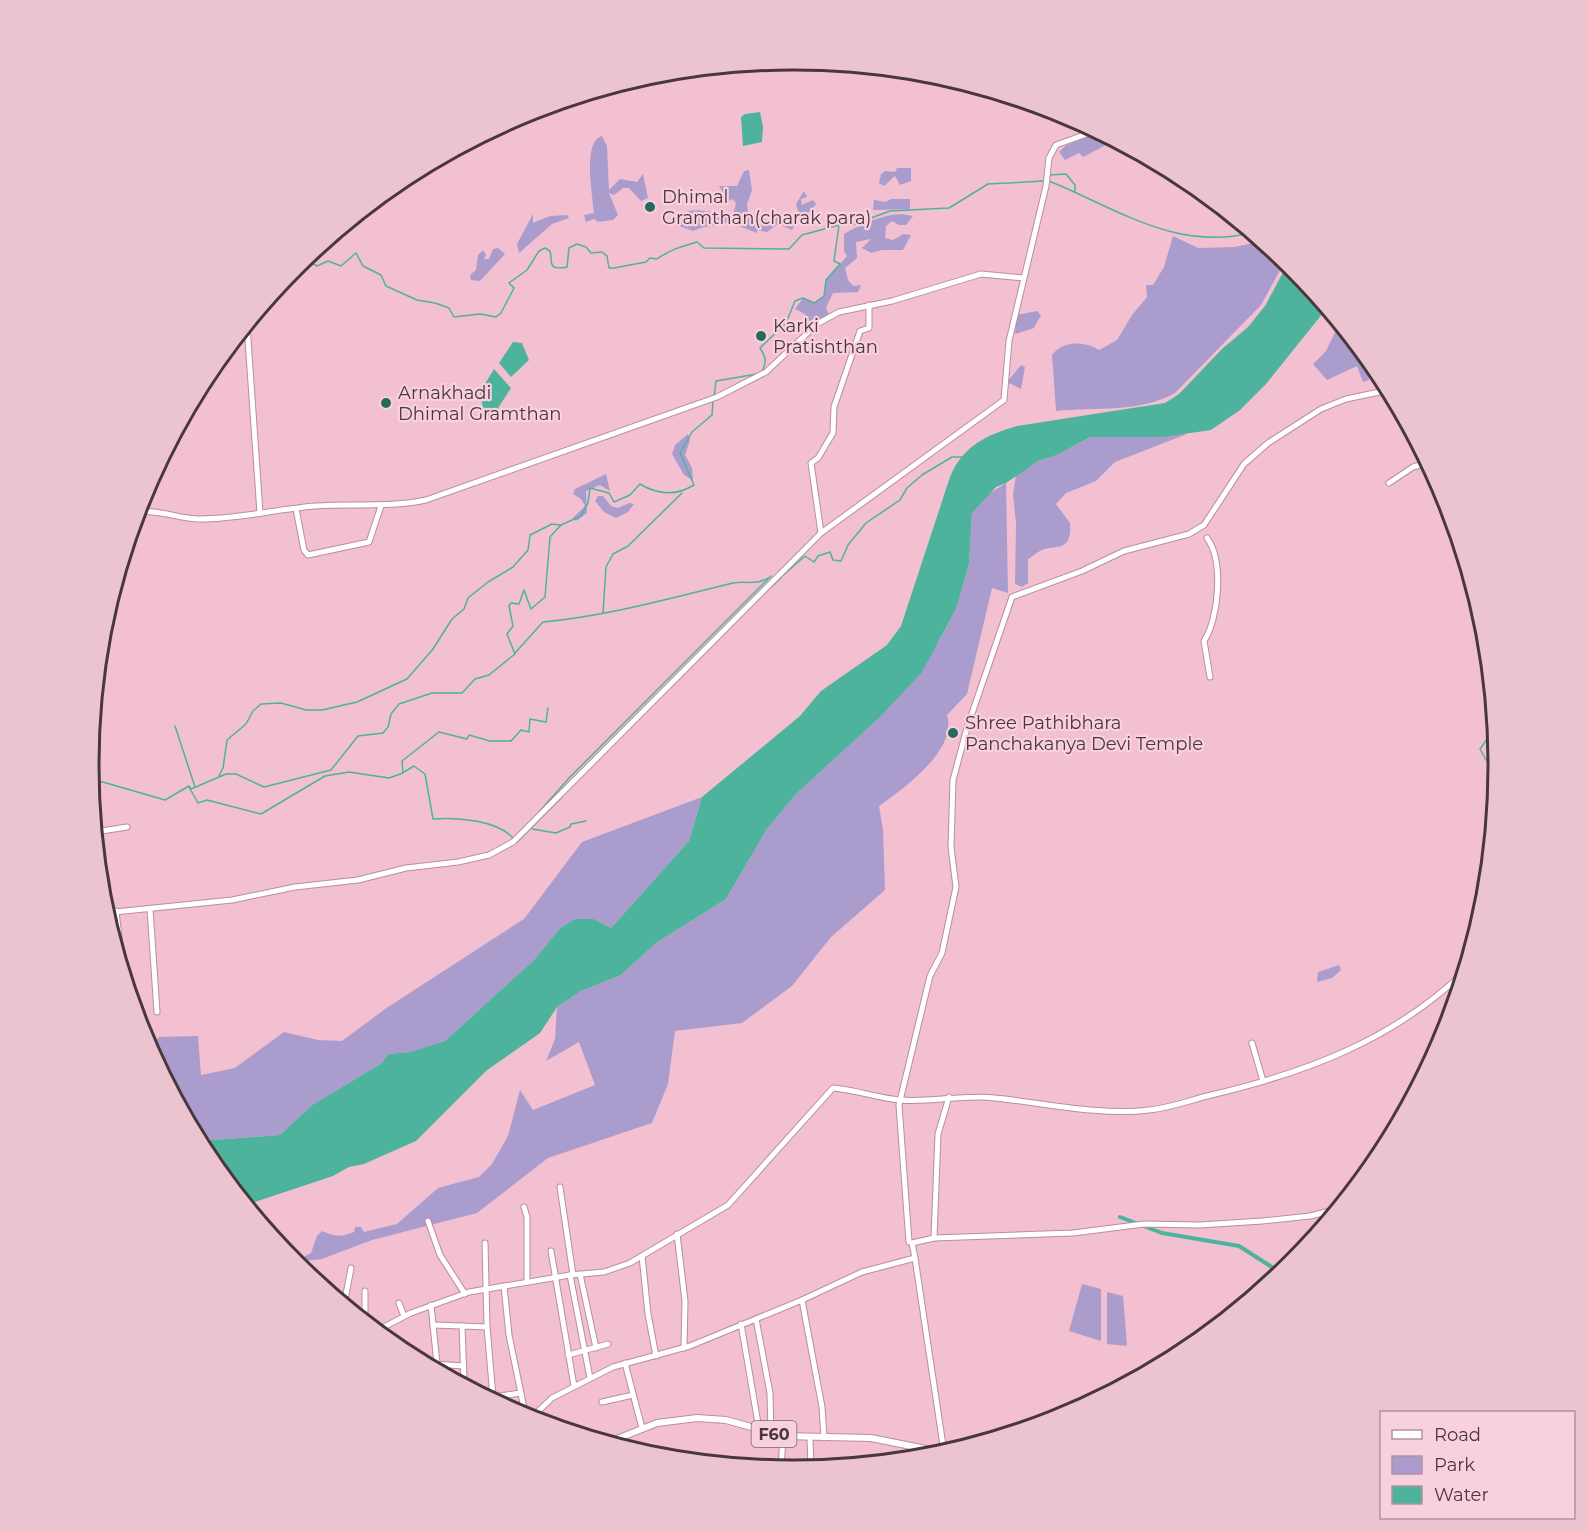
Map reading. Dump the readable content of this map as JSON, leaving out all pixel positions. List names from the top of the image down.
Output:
{
  "streets": {
    "main road": ["F60"]
  },
  "places": [
    "Dhimal Gramthan(charak para)",
    "Karki Pratishthan",
    "Arnakhadi Dhimal Gramthan",
    "Shree Pathibhara Panchakanya Devi Temple"
  ],
  "legend": ["Road", "Park", "Water"]
}
